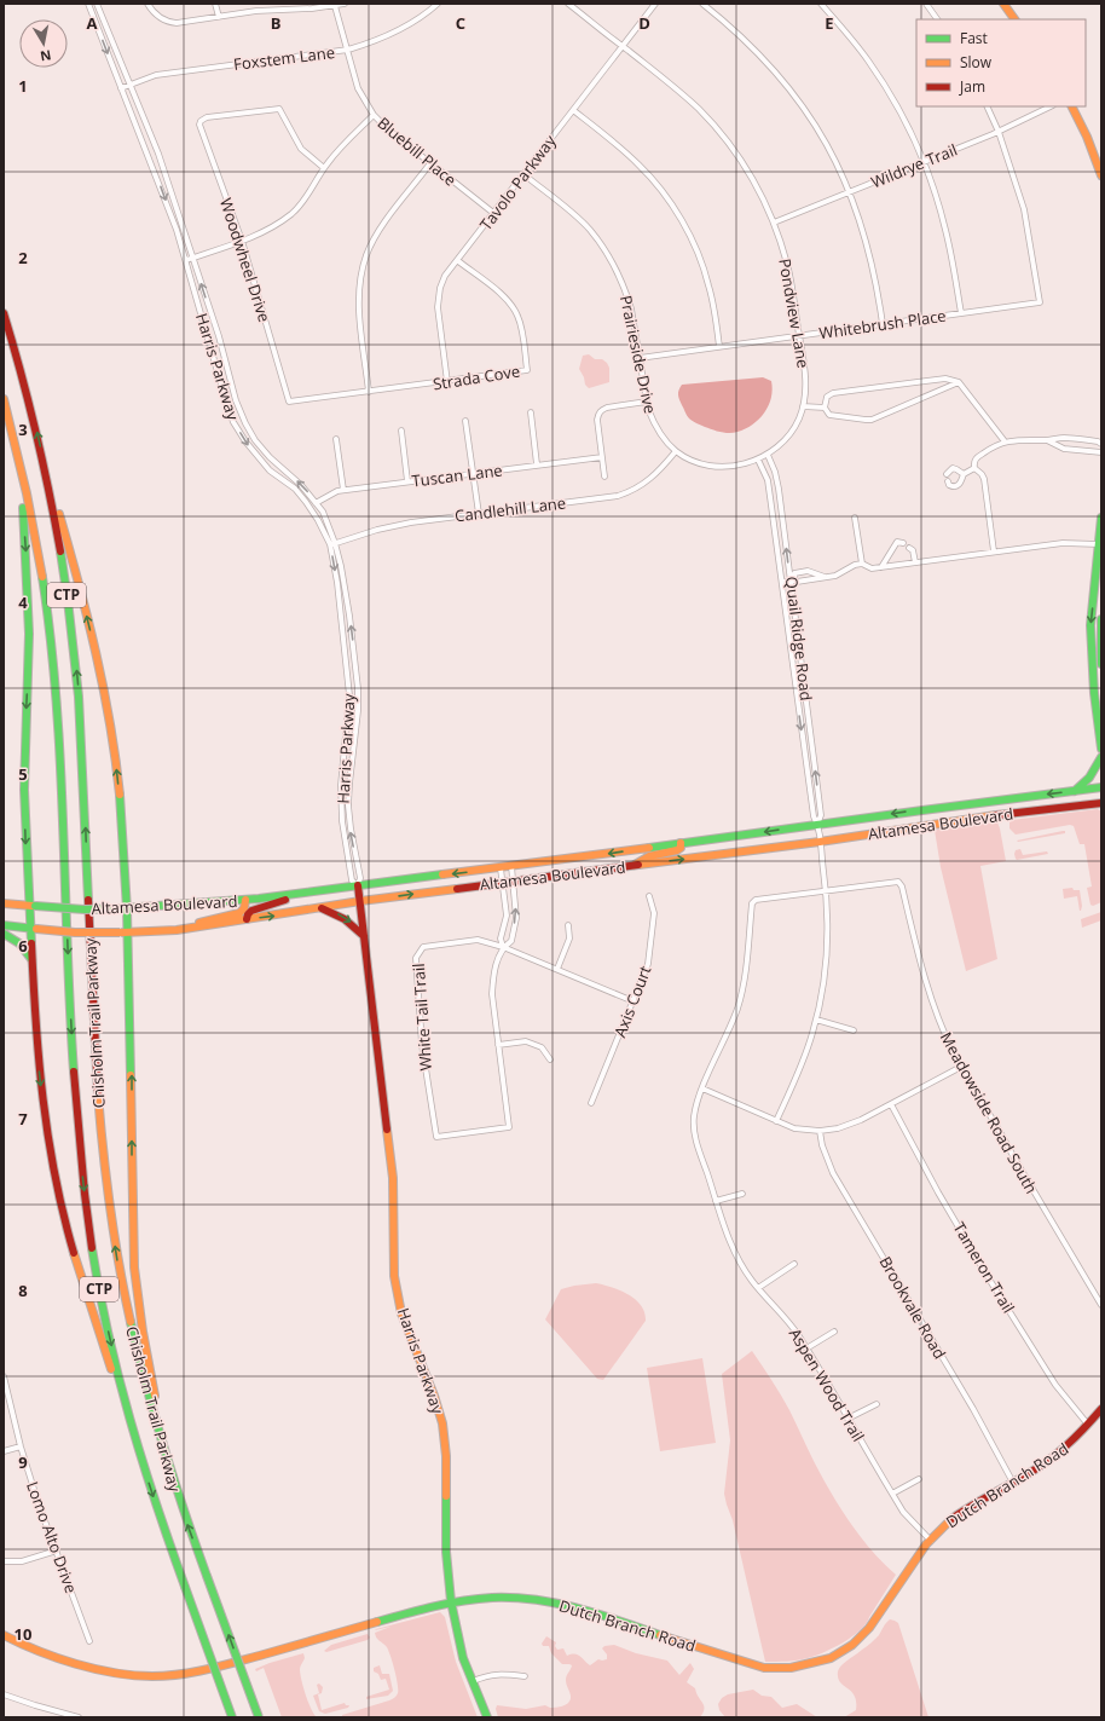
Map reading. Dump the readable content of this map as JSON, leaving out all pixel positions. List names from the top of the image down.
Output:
{
  "streets": {
    "main road": [
      "Harris Parkway",
      "CTP",
      "Altamesa Boulevard",
      "Chisholm Trail Parkway",
      "Dutch Branch Road"
    ],
    "street": [
      "Foxstem Lane",
      "Bluebill Place",
      "Wildrye Trail",
      "Tavolo Parkway",
      "Woodwheel Drive",
      "Pondview Lane",
      "Whitebrush Place",
      "Prairieside Drive",
      "Strada Cove",
      "Tuscan Lane",
      "Candlehill Lane",
      "Quail Ridge Road",
      "Axis Court",
      "White Tail Trail",
      "Meadowside Road South",
      "Tameron Trail",
      "Brookvale Road",
      "Aspen Wood Trail",
      "Lomo Alto Drive"
    ]
  },
  "crossings": [
    ["Foxstem Lane", "Bluebill Place"],
    ["Foxstem Lane", "Harris Parkway"],
    ["Bluebill Place", "Tavolo Parkway"],
    ["Wildrye Trail", "Pondview Lane"],
    ["Wildrye Trail", "Whitebrush Place"],
    ["Tavolo Parkway", "Pondview Lane"],
    ["Tavolo Parkway", "Prairieside Drive"],
    ["Tavolo Parkway", "Strada Cove"],
    ["Woodwheel Drive", "Strada Cove"],
    ["Pondview Lane", "Whitebrush Place"],
    ["Pondview Lane", "Prairieside Drive"],
    ["Pondview Lane", "Quail Ridge Road"],
    ["Whitebrush Place", "Prairieside Drive"],
    ["Prairieside Drive", "Candlehill Lane"],
    ["Prairieside Drive", "Quail Ridge Road"],
    ["Harris Parkway", "Tuscan Lane"],
    ["Harris Parkway", "Candlehill Lane"],
    ["Harris Parkway", "Altamesa Boulevard"],
    ["Harris Parkway", "Dutch Branch Road"],
    ["Quail Ridge Road", "Altamesa Boulevard"],
    ["Quail Ridge Road", "Meadowside Road South"],
    ["Quail Ridge Road", "Aspen Wood Trail"],
    ["Axis Court", "White Tail Trail"],
    ["Meadowside Road South", "Aspen Wood Trail"],
    ["Tameron Trail", "Dutch Branch Road"],
    ["Brookvale Road", "Dutch Branch Road"],
    ["Aspen Wood Trail", "Dutch Branch Road"]
  ],
  "legend": ["Fast", "Slow", "Jam"],
  "north": "bottom",
  "grid": {
    "columns": [
      "A",
      "B",
      "C",
      "D",
      "E"
    ],
    "rows": [
      "1",
      "2",
      "3",
      "4",
      "5",
      "6",
      "7",
      "8",
      "9",
      "10"
    ]
  }
}
